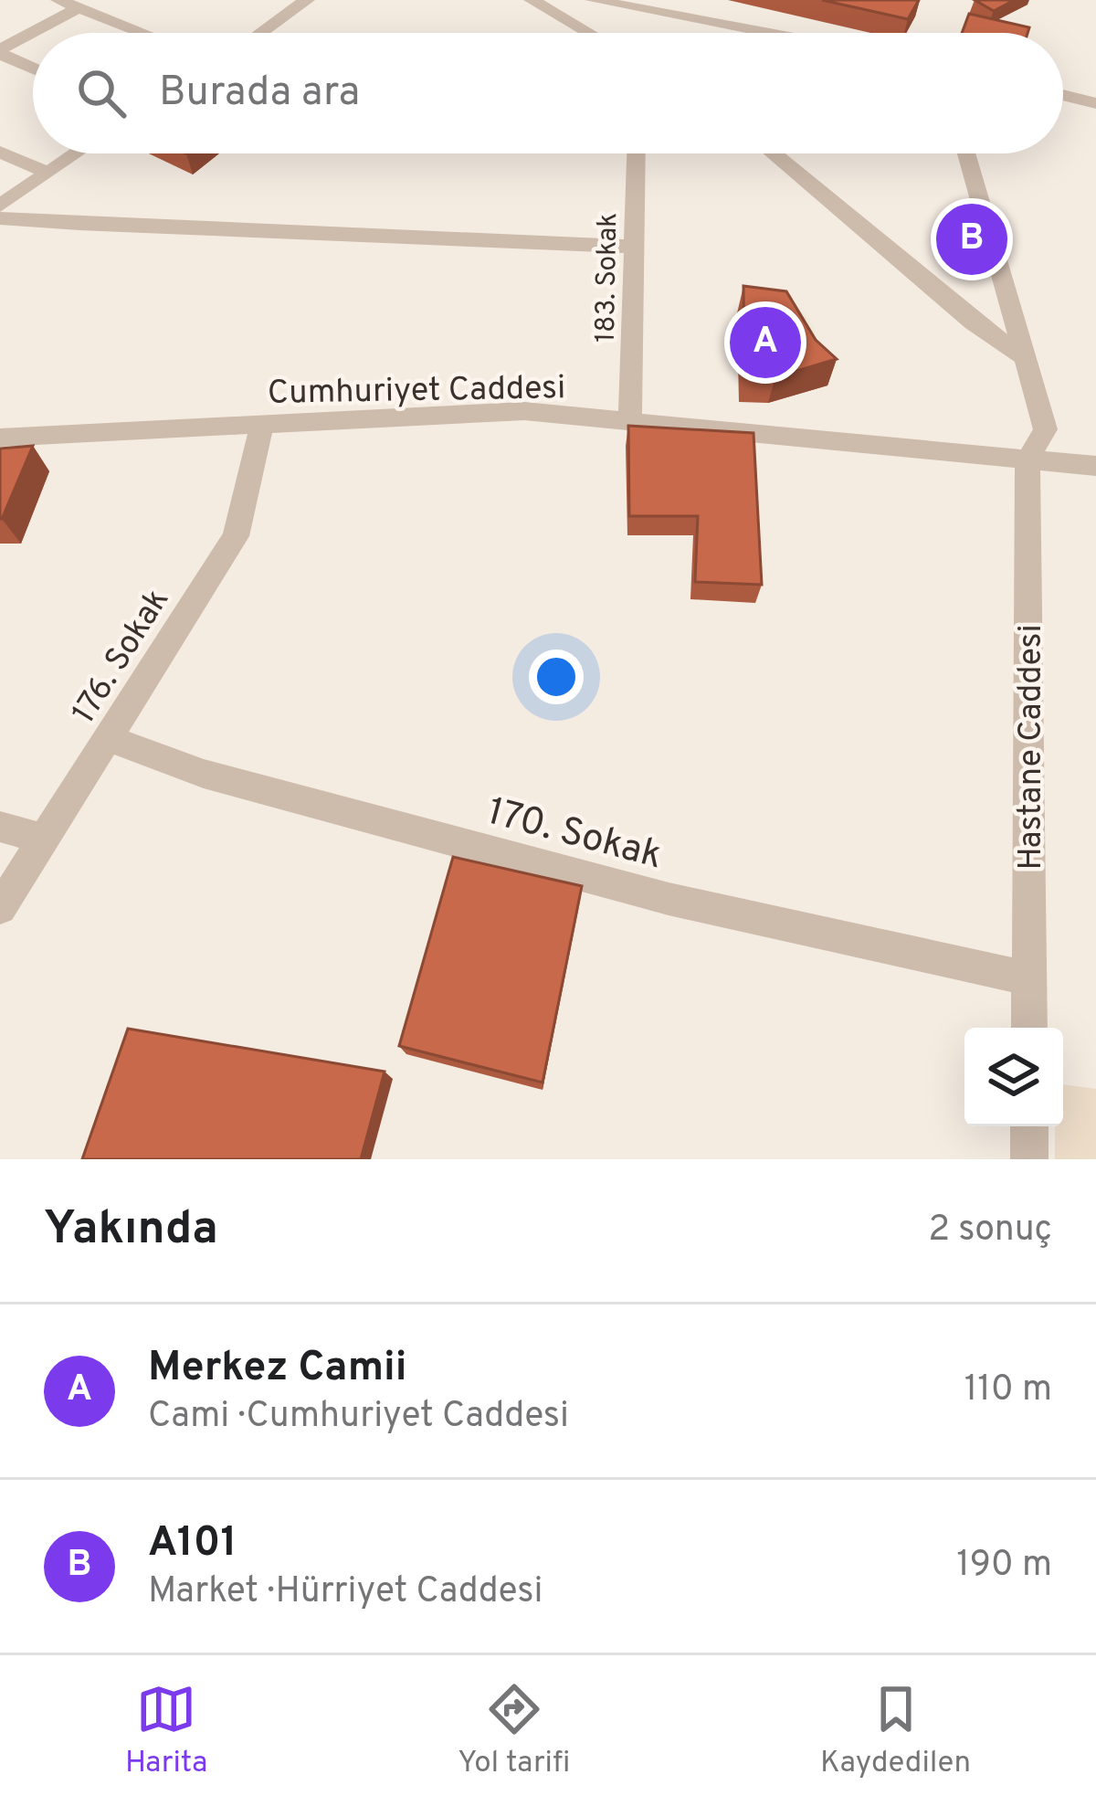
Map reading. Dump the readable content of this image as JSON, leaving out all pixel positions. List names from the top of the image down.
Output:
{
  "streets": {
    "street": [
      "183. Sokak",
      "Cumhuriyet Caddesi",
      "176. Sokak",
      "Hastane Caddesi",
      "170. Sokak"
    ]
  },
  "crossings": [
    ["183. Sokak", "Cumhuriyet Caddesi"],
    ["Cumhuriyet Caddesi", "176. Sokak"],
    ["Cumhuriyet Caddesi", "Hastane Caddesi"],
    ["176. Sokak", "170. Sokak"],
    ["Hastane Caddesi", "170. Sokak"]
  ],
  "page": {
    "search": "Burada ara",
    "pins": ["B", "A"],
    "heading": ["Yakında", "2 sonuç"],
    "list": [
      {
        "mark": "A",
        "name": "Merkez Camii",
        "note": "Cami · Cumhuriyet Caddesi",
        "value": "110 m"
      },
      {
        "mark": "B",
        "name": "A101",
        "note": "Market · Hürriyet Caddesi",
        "value": "190 m"
      }
    ],
    "nav": ["Harita", "Yol tarifi", "Kaydedilen"]
  }
}
